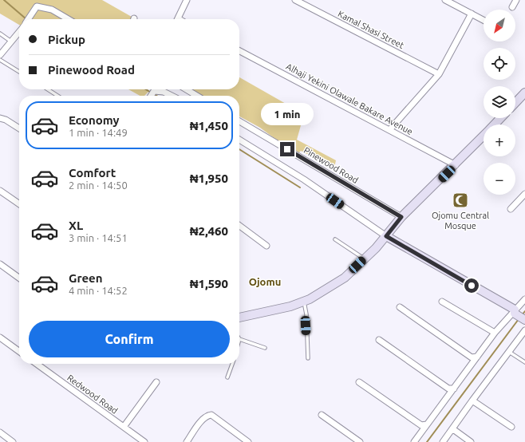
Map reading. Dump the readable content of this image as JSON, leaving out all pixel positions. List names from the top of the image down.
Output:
{
  "streets": {
    "street": [
      "Kamal Shasi Street",
      "Alhaji Yekini Olawale Bakare Avenue",
      "Pinewood Road",
      "Redwood Road"
    ]
  },
  "districts": ["Ojomu"],
  "places": {
    "mosque": ["Ojomu Central Mosque"]
  },
  "north": "bottom left",
  "page": {
    "map_buttons": ["+", "−"],
    "banner": ["Pickup", "Pinewood Road"],
    "list": [
      {
        "name": "Economy",
        "note": "1 min · 14:49",
        "value": "₦1,450"
      },
      {
        "name": "Comfort",
        "note": "2 min · 14:50",
        "value": "₦1,950"
      },
      {
        "name": "XL",
        "note": "3 min · 14:51",
        "value": "₦2,460"
      },
      {
        "name": "Green",
        "note": "4 min · 14:52",
        "value": "₦1,590"
      }
    ],
    "bubble": "1 min",
    "buttons": "Confirm"
  }
}
